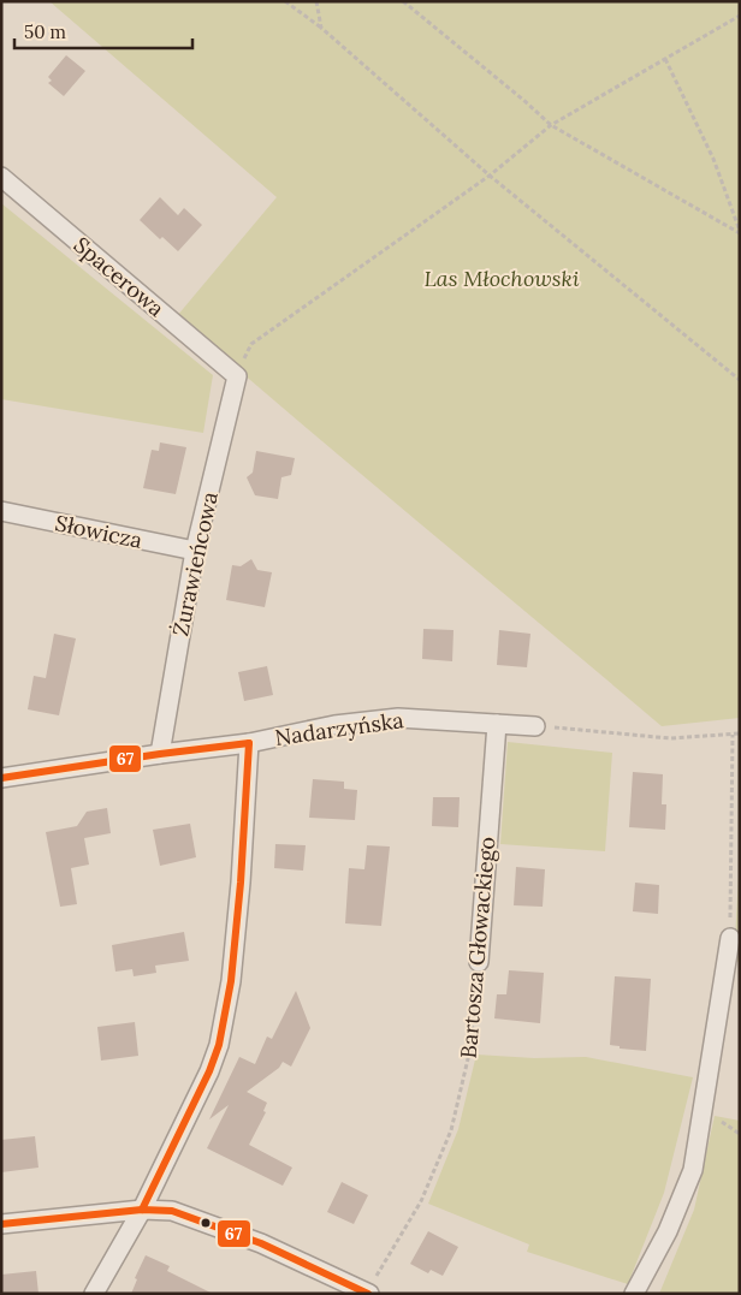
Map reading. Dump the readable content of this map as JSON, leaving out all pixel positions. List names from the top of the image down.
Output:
{
  "streets": {
    "street": [
      "Spacerowa",
      "Słowicza",
      "Żurawieńcowa",
      "Nadarzyńska",
      "Bartosza Głowackiego"
    ]
  },
  "crossings": [
    ["Spacerowa", "Żurawieńcowa"],
    ["Słowicza", "Żurawieńcowa"],
    ["Żurawieńcowa", "Nadarzyńska"],
    ["Nadarzyńska", "Bartosza Głowackiego"]
  ],
  "parks": ["Las Młochowski"],
  "lines": ["transit line 67"],
  "scale_bar": "50 m"
}
